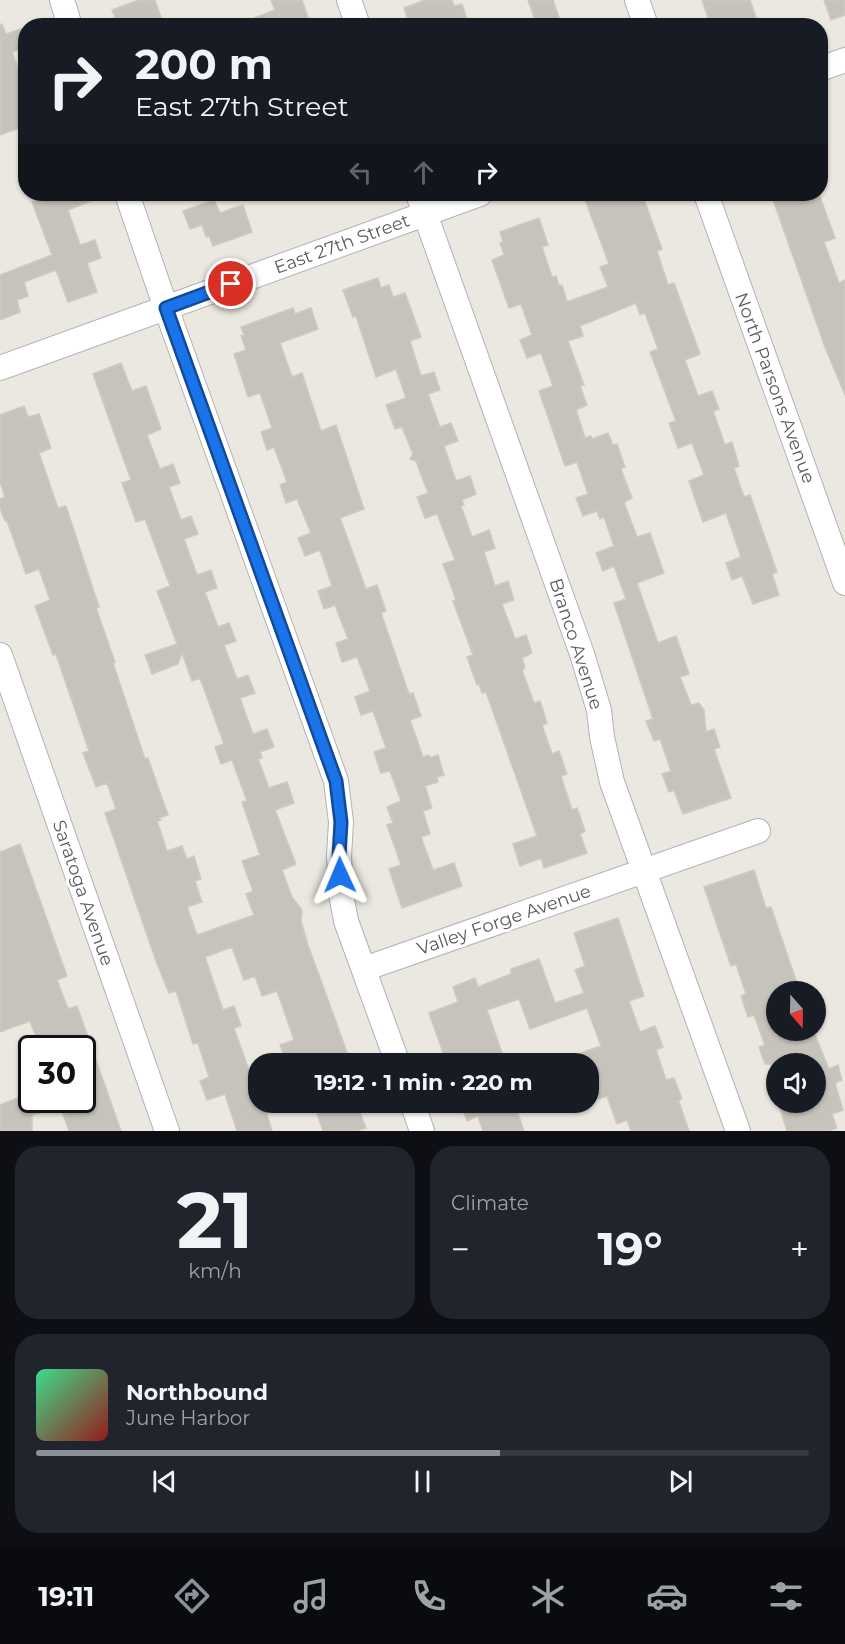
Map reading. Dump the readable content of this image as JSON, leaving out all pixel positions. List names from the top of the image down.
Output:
{
  "streets": {
    "street": [
      "East 27th Street",
      "North Parsons Avenue",
      "Branco Avenue",
      "Saratoga Avenue",
      "Valley Forge Avenue"
    ]
  },
  "crossings": [
    ["East 27th Street", "Branco Avenue"],
    ["Branco Avenue", "Valley Forge Avenue"]
  ],
  "north": "bottom",
  "page": {
    "turn": ["200 m", "East 27th Street"],
    "limit": "30",
    "trip": "19:12 · 1 min · 220 m",
    "tile": [
      ["21", "km/h"],
      "Climate"
    ],
    "heat": ["−", "19°", "+"],
    "song": ["Northbound", "June Harbor"],
    "tabs": "19:11"
  }
}
